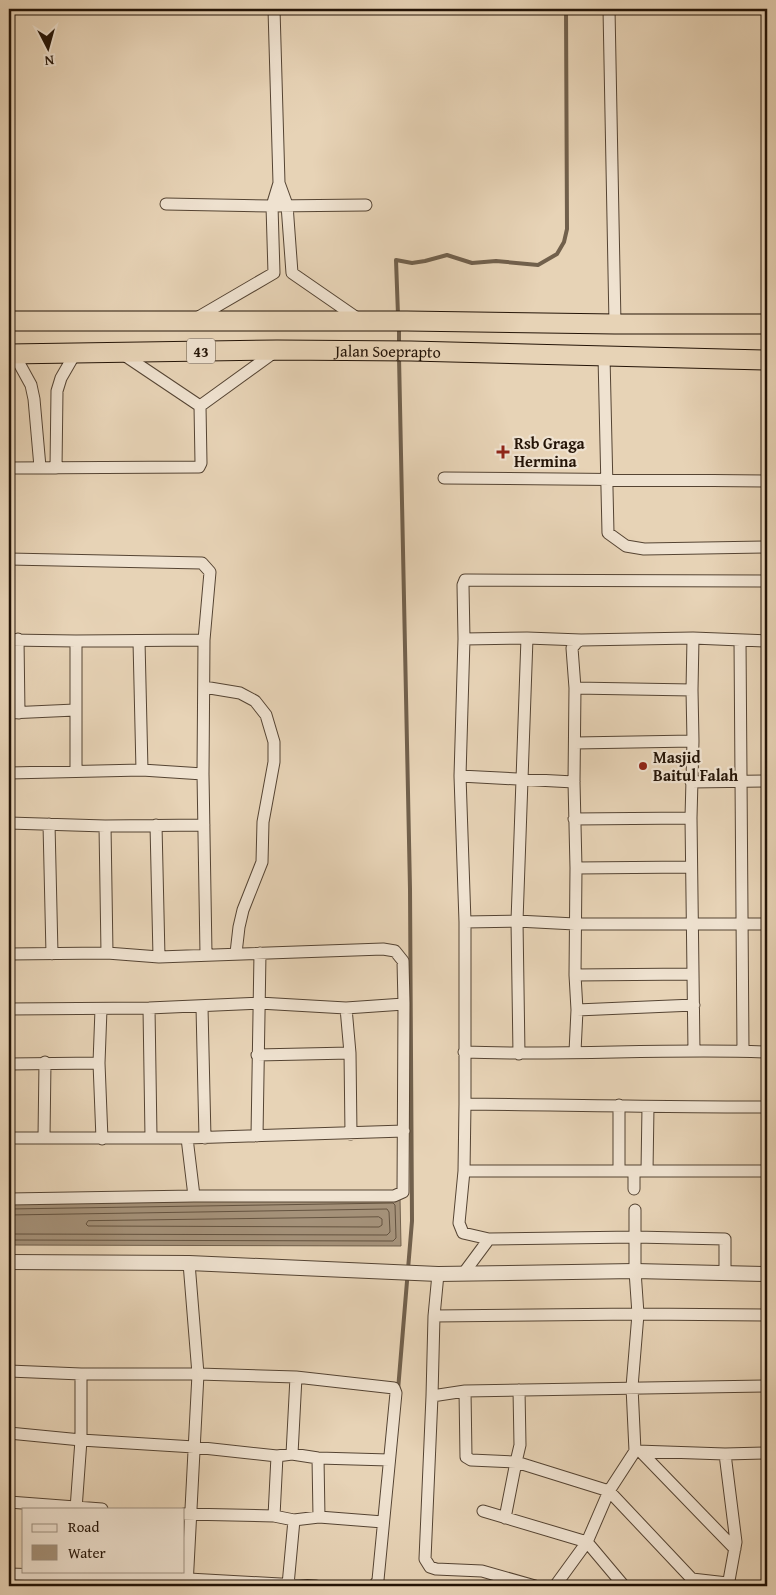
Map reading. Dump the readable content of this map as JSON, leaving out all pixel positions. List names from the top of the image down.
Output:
{
  "streets": {
    "highway": ["43", "Jalan Soeprapto"]
  },
  "places": {
    "health": ["Rsb Graga Hermina"],
    "other": ["Masjid Baitul Falah"]
  },
  "legend": ["Road", "Water"],
  "north": "bottom"
}
